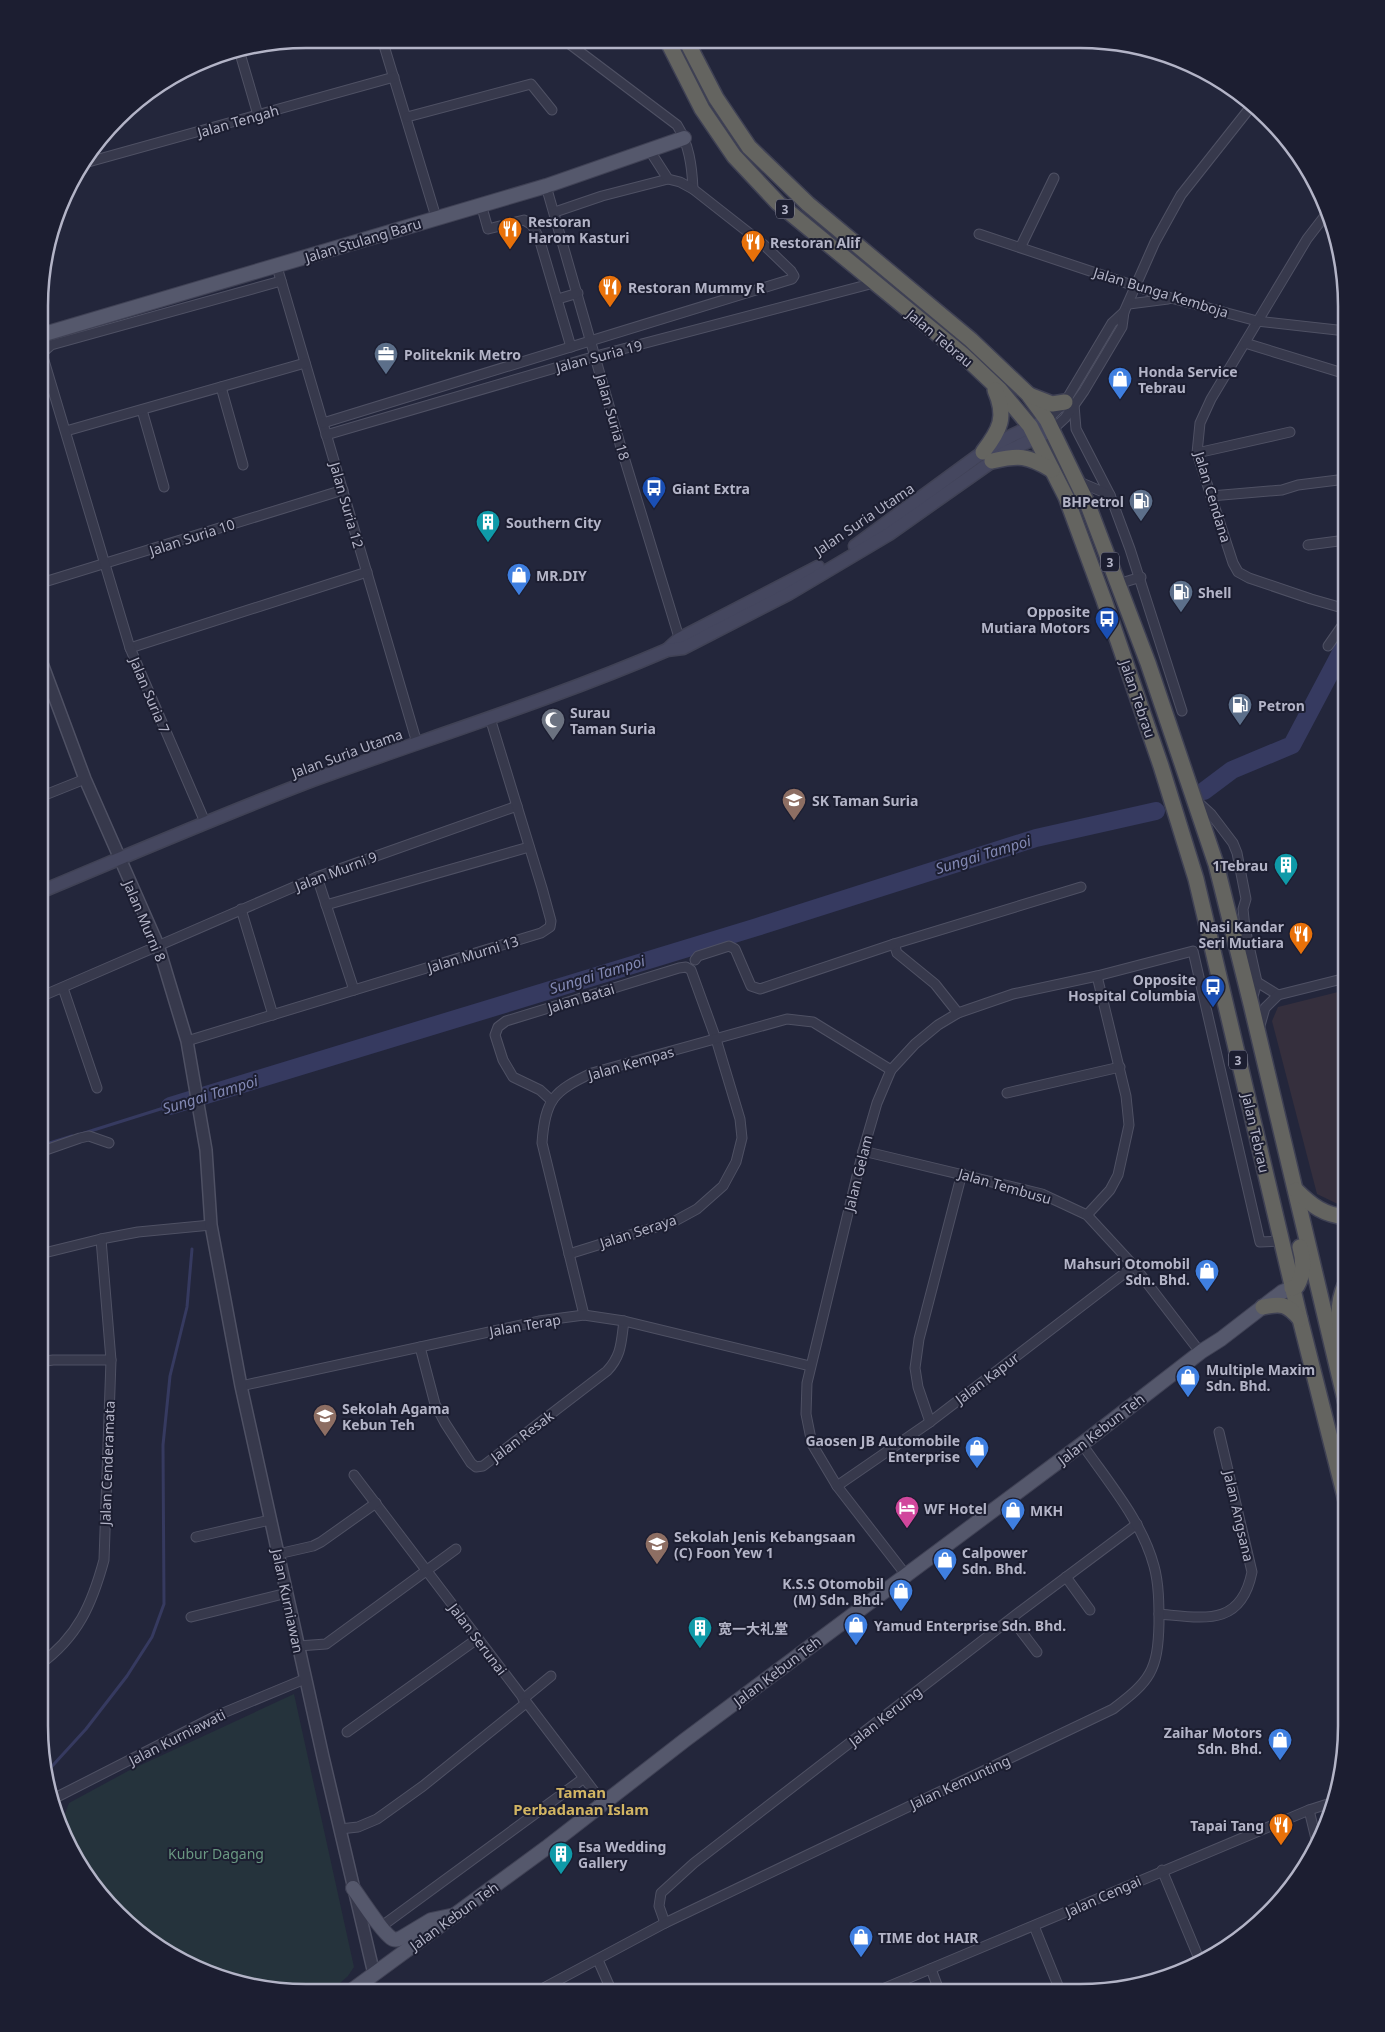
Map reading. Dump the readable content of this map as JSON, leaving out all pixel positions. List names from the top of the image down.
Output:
{
  "streets": {
    "highway": ["3", "Jalan Tebrau"],
    "main road": ["Jalan Stulang Baru", "Jalan Suria Utama", "Jalan Kebun Teh"],
    "street": [
      "Jalan Tengah",
      "Jalan Bunga Kemboja",
      "Jalan Suria 19",
      "Jalan Suria 18",
      "Jalan Cendana",
      "Jalan Suria 12",
      "Jalan Suria 10",
      "Jalan Suria 7",
      "Jalan Murni 9",
      "Jalan Murni 8",
      "Jalan Murni 13",
      "Jalan Batai",
      "Jalan Kempas",
      "Jalan Gelam",
      "Jalan Tembusu",
      "Jalan Seraya",
      "Jalan Terap",
      "Jalan Kapur",
      "Jalan Resak",
      "Jalan Cenderamata",
      "Jalan Angsana",
      "Jalan Kurniawan",
      "Jalan Serunai",
      "Jalan Keruing",
      "Jalan Kurniawati",
      "Jalan Kemunting",
      "Jalan Cengai"
    ]
  },
  "crossings": [
    ["Jalan Stulang Baru", "Jalan Suria 18"],
    ["Jalan Stulang Baru", "Jalan Suria 12"],
    ["Jalan Bunga Kemboja", "Jalan Cendana"],
    ["Jalan Tebrau", "Jalan Suria 19"],
    ["Jalan Tebrau", "Jalan Suria Utama"],
    ["Jalan Tebrau", "Jalan Gelam"],
    ["Jalan Tebrau", "Jalan Kebun Teh"],
    ["Jalan Suria 19", "Jalan Suria 18"],
    ["Jalan Suria 19", "Jalan Suria 12"],
    ["Jalan Suria 18", "Jalan Suria Utama"],
    ["Jalan Suria 12", "Jalan Suria Utama"],
    ["Jalan Suria 12", "Jalan Suria 10"],
    ["Jalan Suria 12", "Jalan Suria 7"],
    ["Jalan Suria Utama", "Jalan Suria 7"],
    ["Jalan Suria Utama", "Jalan Murni 8"],
    ["Jalan Suria Utama", "Jalan Murni 13"],
    ["Jalan Suria 10", "Jalan Suria 7"],
    ["Jalan Murni 9", "Jalan Murni 8"],
    ["Jalan Murni 9", "Jalan Murni 13"],
    ["Jalan Murni 8", "Jalan Murni 13"],
    ["Jalan Murni 8", "Jalan Kurniawan"],
    ["Jalan Batai", "Jalan Kempas"],
    ["Jalan Batai", "Jalan Seraya"],
    ["Jalan Kempas", "Jalan Gelam"],
    ["Jalan Kempas", "Jalan Seraya"],
    ["Jalan Kempas", "Jalan Terap"],
    ["Jalan Gelam", "Jalan Tembusu"],
    ["Jalan Gelam", "Jalan Terap"],
    ["Jalan Gelam", "Jalan Kapur"],
    ["Jalan Gelam", "Jalan Kebun Teh"],
    ["Jalan Tembusu", "Jalan Kapur"],
    ["Jalan Tembusu", "Jalan Kebun Teh"],
    ["Jalan Terap", "Jalan Resak"],
    ["Jalan Terap", "Jalan Kurniawan"],
    ["Jalan Kebun Teh", "Jalan Kurniawan"],
    ["Jalan Kebun Teh", "Jalan Serunai"],
    ["Jalan Kebun Teh", "Jalan Kemunting"],
    ["Jalan Angsana", "Jalan Kemunting"],
    ["Jalan Kurniawan", "Jalan Kurniawati"],
    ["Jalan Keruing", "Jalan Kemunting"]
  ],
  "districts": ["Taman Perbadanan Islam"],
  "water": ["Sungai Tampoi"],
  "parks": ["Kubur Dagang"],
  "places": {
    "restaurant": [
      "Restoran Harom Kasturi",
      "Restoran Alif",
      "Restoran Mummy R",
      "Nasi Kandar Seri Mutiara",
      "Tapai Tang"
    ],
    "office": ["Politeknik Metro"],
    "shop": [
      "Honda Service Tebrau",
      "MR.DIY",
      "Mahsuri Otomobil Sdn. Bhd.",
      "Multiple Maxim Sdn. Bhd.",
      "Gaosen JB Automobile Enterprise",
      "MKH",
      "Calpower Sdn. Bhd.",
      "K.S.S Otomobil (M) Sdn. Bhd.",
      "Yamud Enterprise Sdn. Bhd.",
      "Zaihar Motors Sdn. Bhd.",
      "TIME dot HAIR"
    ],
    "bus stop": ["Giant Extra", "Opposite Mutiara Motors", "Opposite Hospital Columbia"],
    "fuel station": ["BHPetrol", "Shell", "Petron"],
    "building": [
      "Southern City",
      "1Tebrau",
      "宽一大礼堂",
      "Esa Wedding Gallery"
    ],
    "mosque": ["Surau Taman Suria"],
    "school or university": ["SK Taman Suria", "Sekolah Agama Kebun Teh", "Sekolah Jenis Kebangsaan (C) Foon Yew 1"],
    "hotel": ["WF Hotel"]
  }
}
